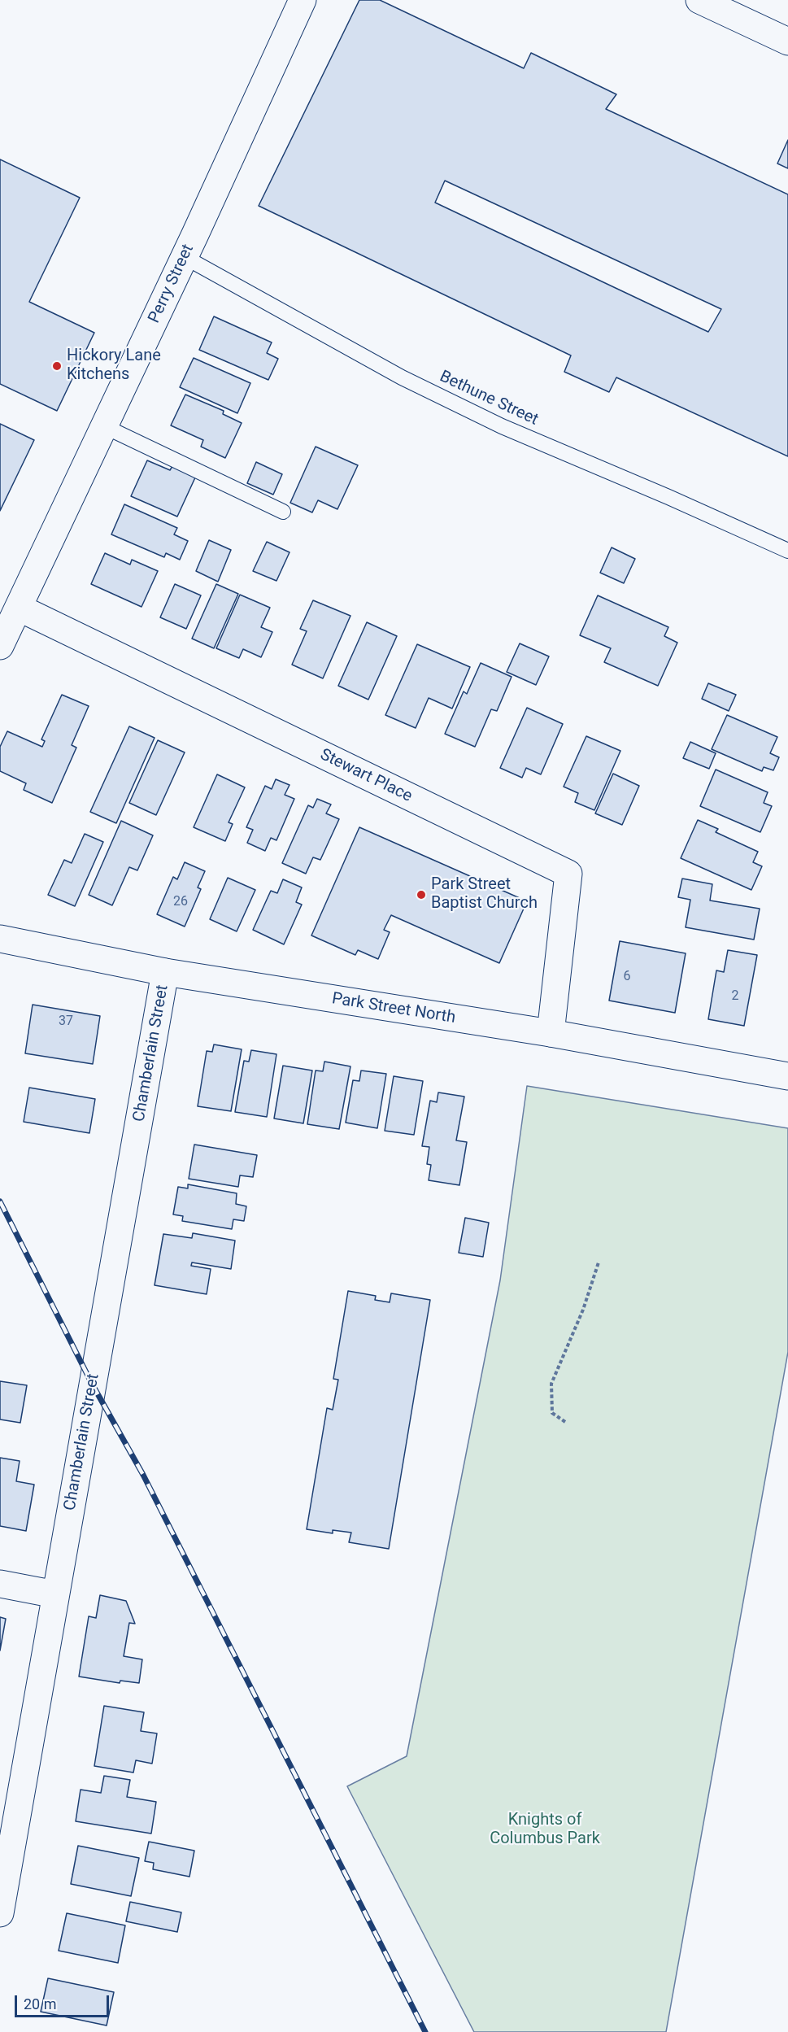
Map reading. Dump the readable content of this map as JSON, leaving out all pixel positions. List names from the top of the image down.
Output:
{
  "streets": {
    "street": [
      "Perry Street",
      "Stewart Place",
      "Park Street North",
      "Chamberlain Street"
    ],
    "lane": ["Bethune Street"]
  },
  "crossings": [
    ["Perry Street", "Bethune Street"],
    ["Perry Street", "Stewart Place"],
    ["Stewart Place", "Park Street North"],
    ["Park Street North", "Chamberlain Street"]
  ],
  "parks": ["Knights of Columbus Park"],
  "places": ["Hickory Lane Kitchens", "Park Street Baptist Church"],
  "house_numbers": [
    "26",
    "6",
    "2",
    "37"
  ],
  "scale_bar": "20 m"
}
